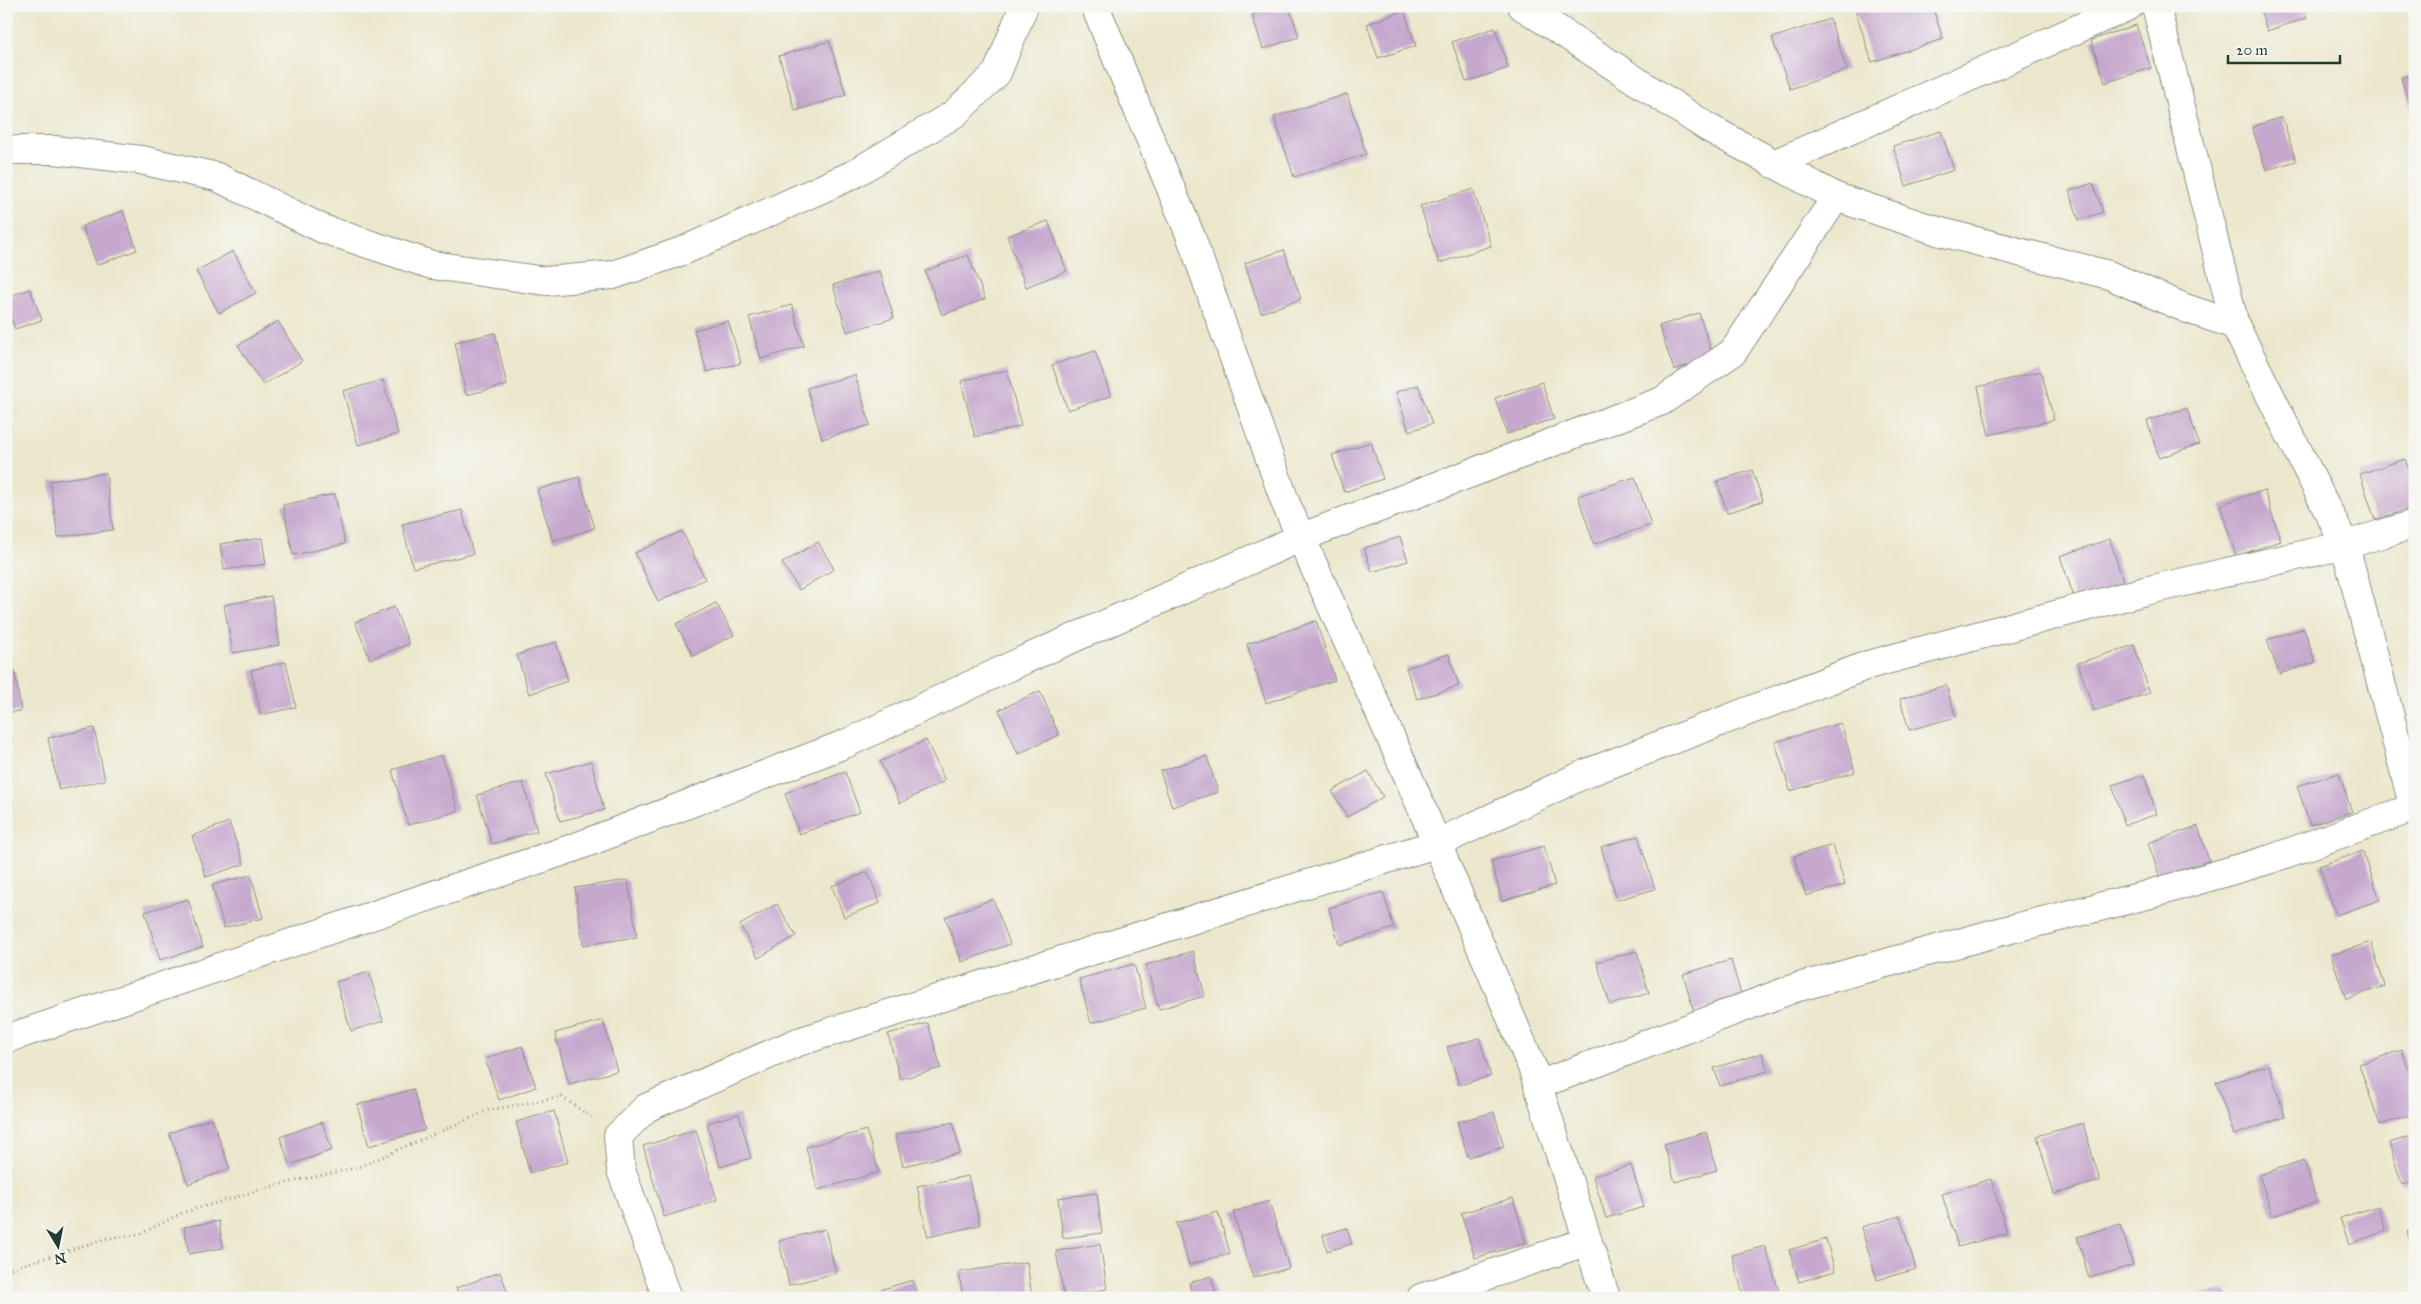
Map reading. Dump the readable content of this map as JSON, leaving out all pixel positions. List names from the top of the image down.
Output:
{
  "scale_bar": "20 m",
  "north": "bottom"
}
